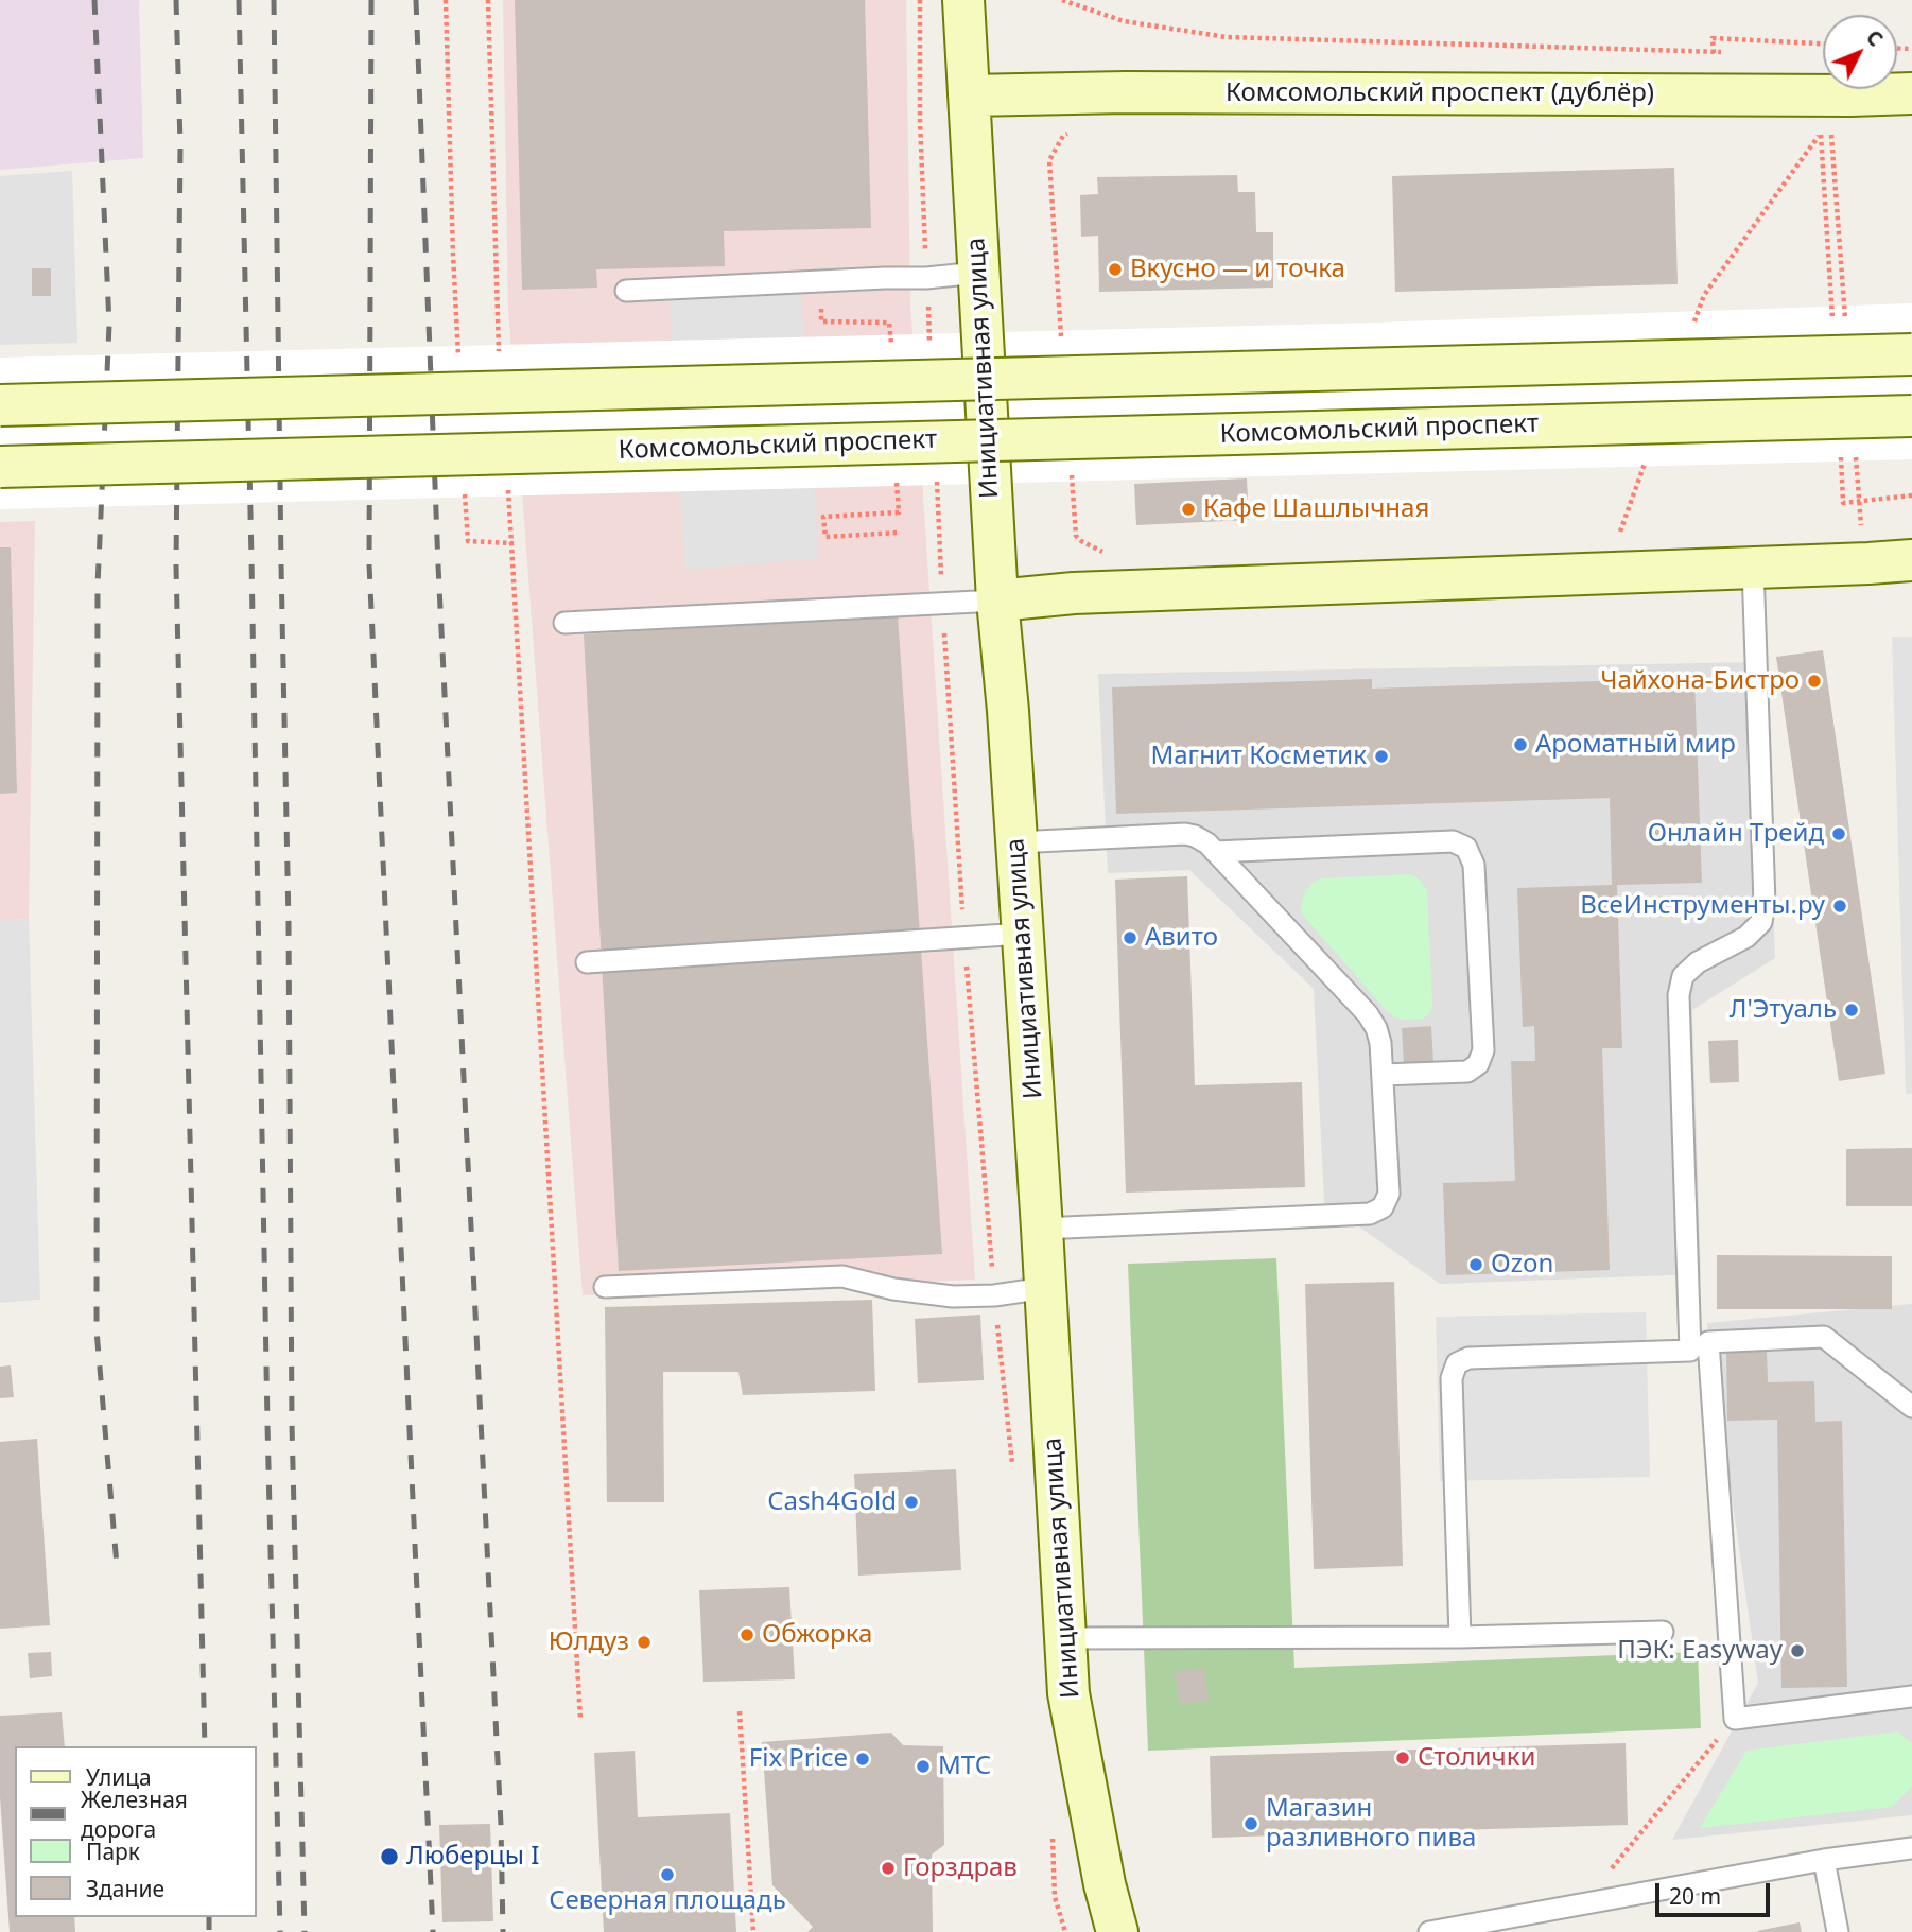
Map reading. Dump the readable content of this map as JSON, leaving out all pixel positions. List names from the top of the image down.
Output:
{
  "streets": {
    "main road": ["Комсомольский проспект (дублёр)", "Инициативная улица", "Комсомольский проспект"]
  },
  "crossings": [
    ["Комсомольский проспект (дублёр)", "Инициативная улица"]
  ],
  "places": [
    "Вкусно — и точка",
    "Кафе Шашлычная",
    "Чайхона-Бистро",
    "Ароматный мир",
    "Магнит Косметик",
    "Онлайн Трейд",
    "ВсеИнструменты.ру",
    "Авито",
    "Л'Этуаль",
    "Ozon",
    "Cash4Gold",
    "Обжорка",
    "Юлдуз",
    "ПЭК: Easyway",
    "Столички",
    "Fix Price",
    "МТС",
    "Магазин разливного пива",
    "Люберцы I",
    "Горздрав",
    "Северная площадь"
  ],
  "legend": [
    "Улица",
    "Железная дорога",
    "Парк",
    "Здание"
  ],
  "scale_bar": "20 m",
  "north": "top right"
}
